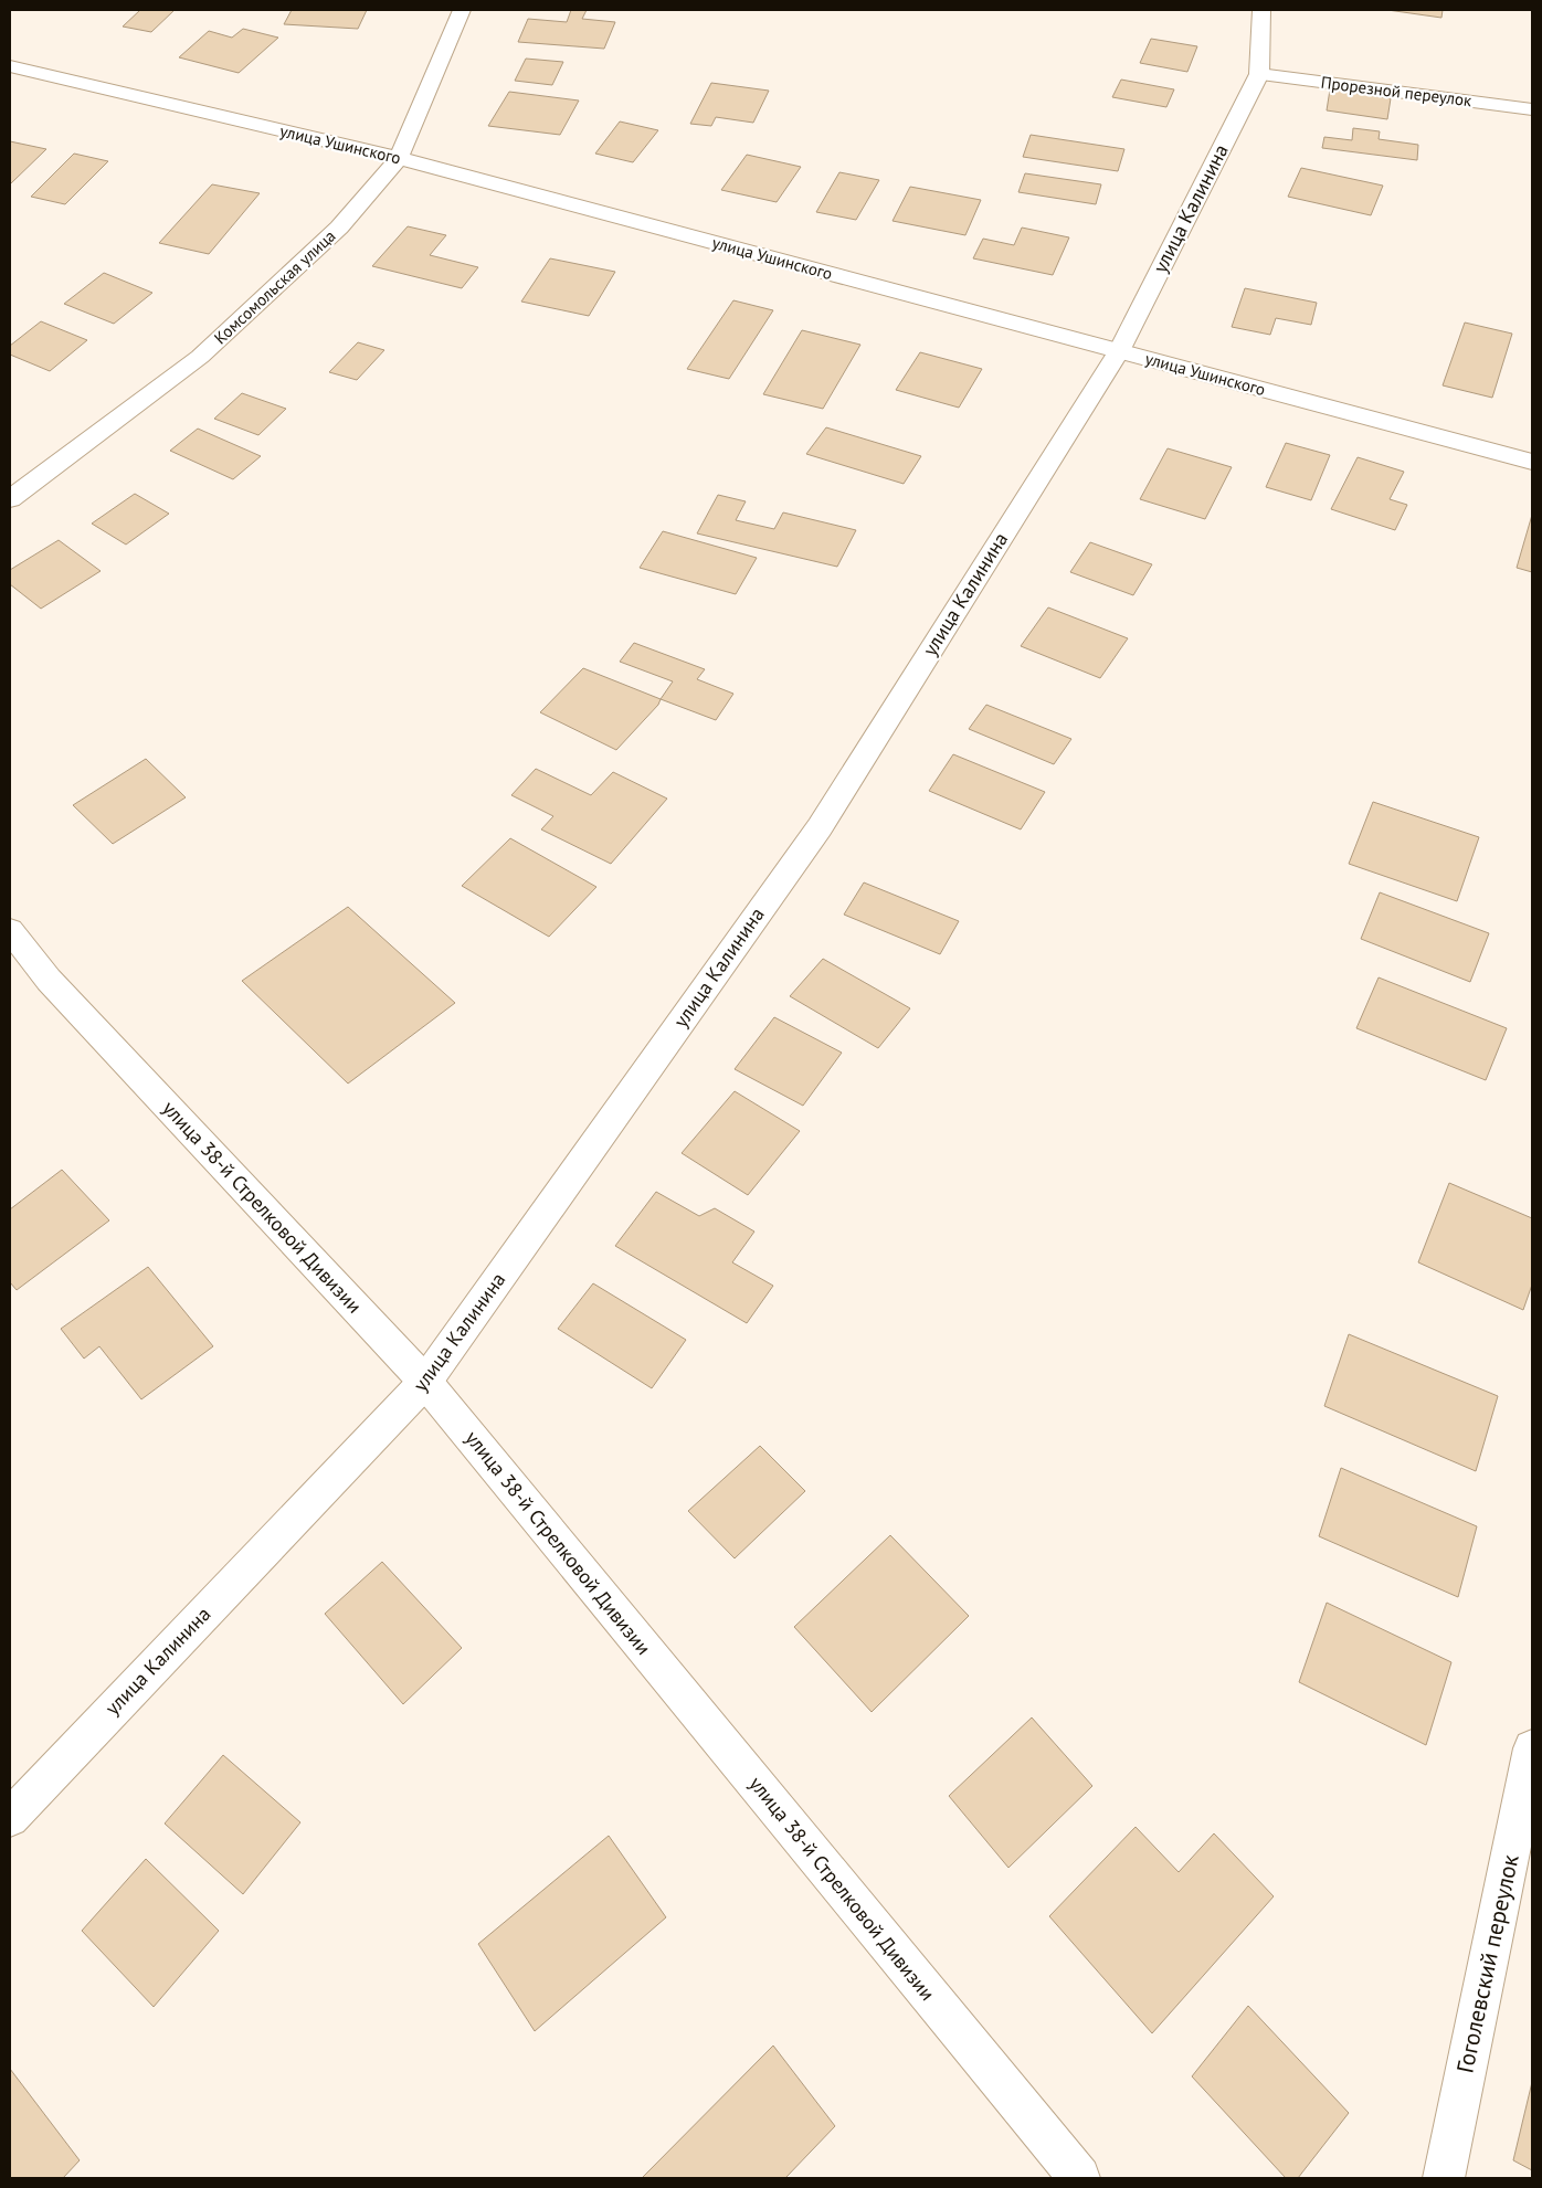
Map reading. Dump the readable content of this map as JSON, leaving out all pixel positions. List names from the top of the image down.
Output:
{
  "streets": {
    "street": [
      "Прорезной переулок",
      "улица Ушинского",
      "улица Калинина",
      "Комсомольская улица",
      "улица 38-й Стрелковой Дивизии",
      "Гоголевский переулок"
    ]
  },
  "crossings": [
    ["Прорезной переулок", "улица Калинина"],
    ["улица Ушинского", "улица Калинина"],
    ["улица Ушинского", "Комсомольская улица"],
    ["улица Калинина", "улица 38-й Стрелковой Дивизии"]
  ]
}
